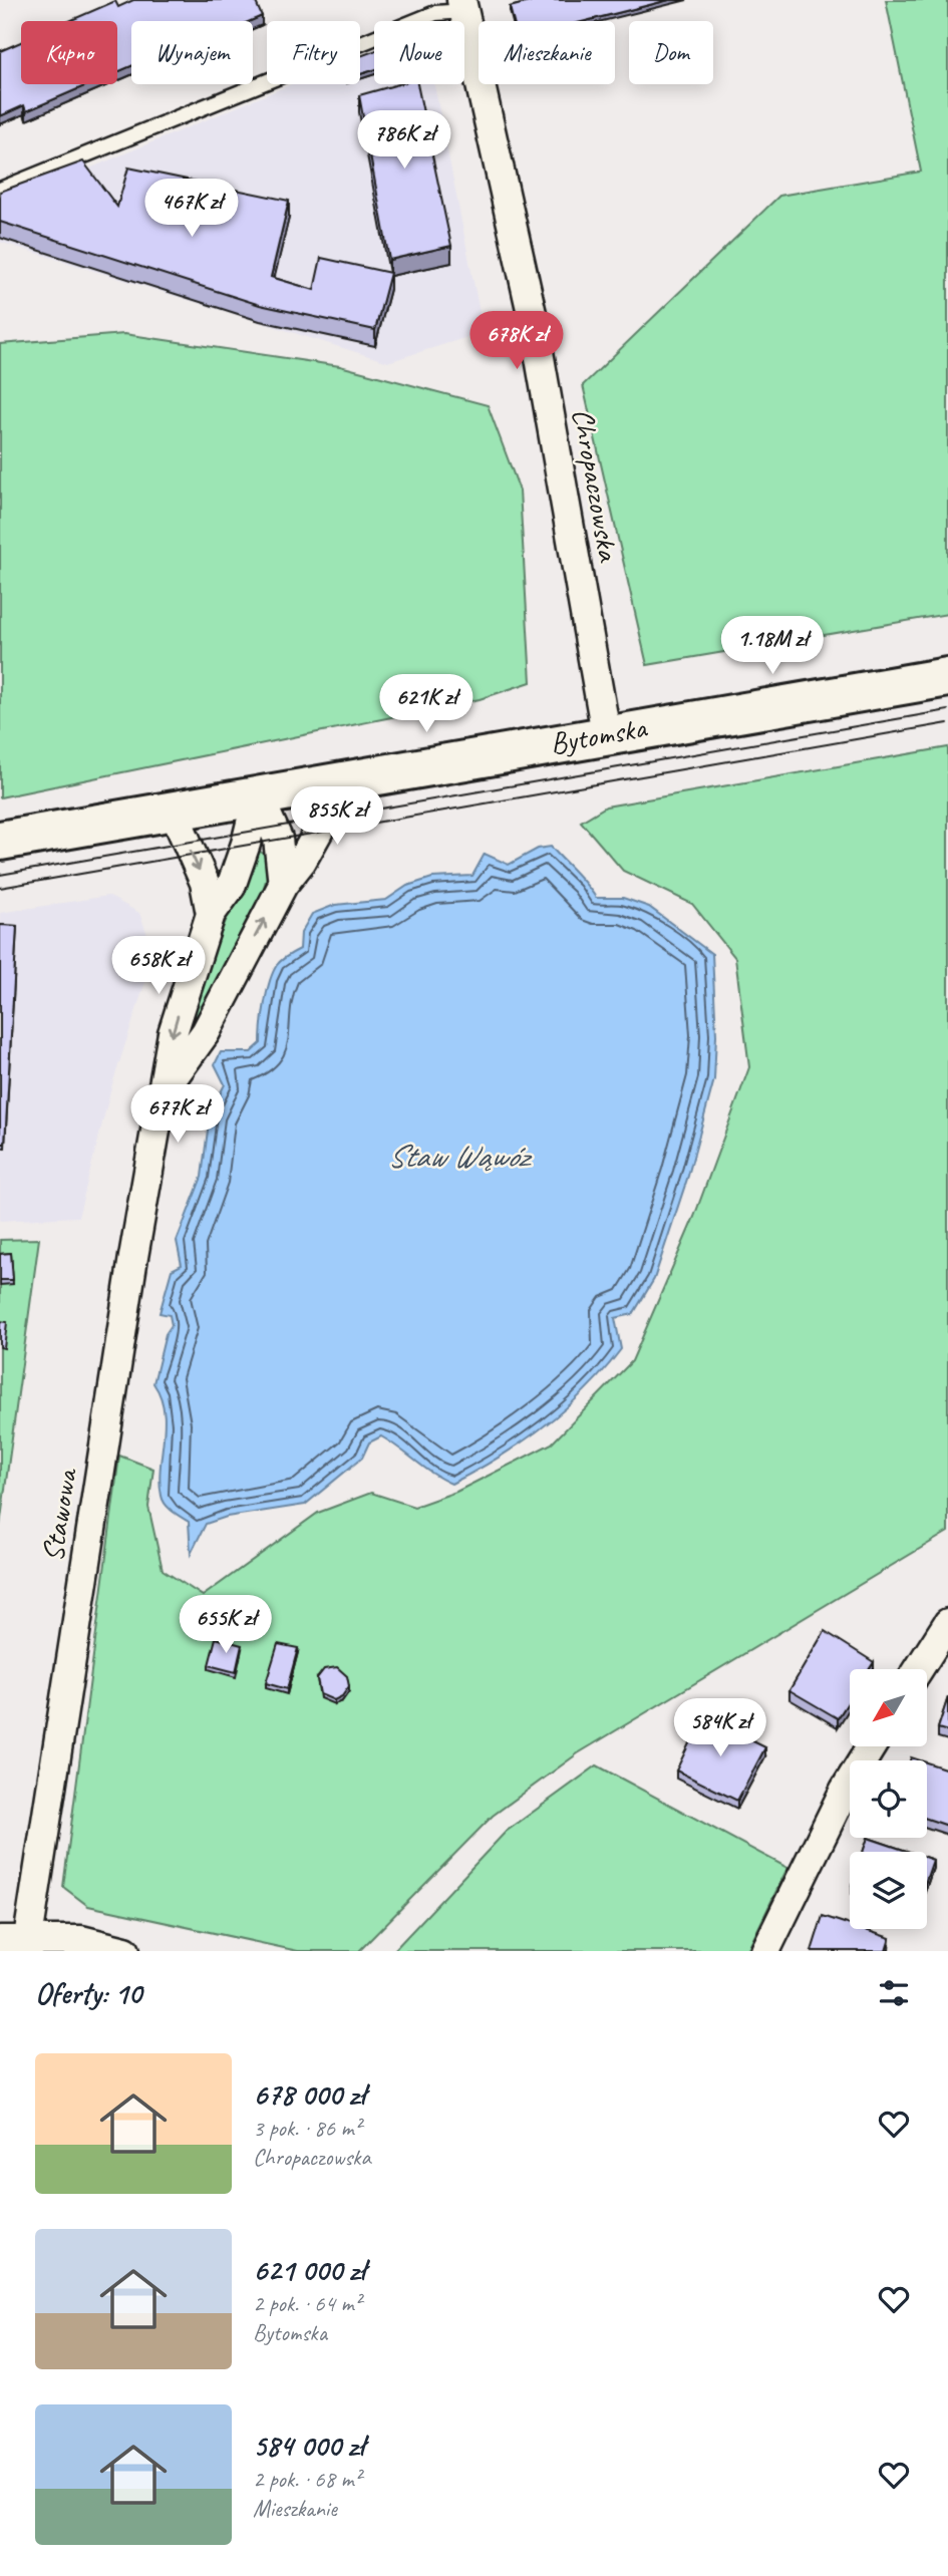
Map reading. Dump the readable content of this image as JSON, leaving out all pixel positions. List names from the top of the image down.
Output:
{
  "streets": {
    "main road": ["Bytomska"],
    "street": ["Chropaczowska", "Stawowa"]
  },
  "crossings": [
    ["Chropaczowska", "Bytomska"]
  ],
  "water": ["Staw Wąwóz"],
  "north": "bottom left",
  "page": {
    "chip": [
      "Kupno",
      "Wynajem",
      "Filtry",
      "Nowe",
      "Mieszkanie",
      "Dom"
    ],
    "price": [
      "786K zł",
      "467K zł",
      "678K zł",
      "1.18M zł",
      "621K zł",
      "855K zł",
      "658K zł",
      "677K zł",
      "655K zł",
      "584K zł"
    ],
    "heading": "Oferty: 10",
    "list": [
      {
        "name": "678 000 zł",
        "note": "3 pok. · 86 m² · Chropaczowska"
      },
      {
        "name": "621 000 zł",
        "note": "2 pok. · 64 m² · Bytomska"
      },
      {
        "name": "584 000 zł",
        "note": "2 pok. · 68 m² · Mieszkanie"
      }
    ]
  }
}
